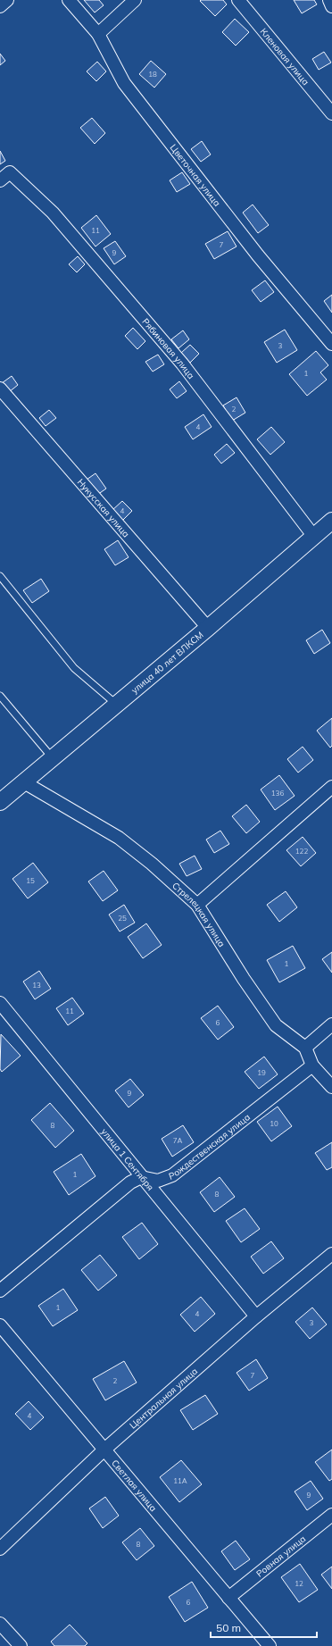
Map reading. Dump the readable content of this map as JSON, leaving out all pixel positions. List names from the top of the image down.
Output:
{
  "streets": {
    "street": [
      "Кленовая улица",
      "Цветочная улица",
      "Рябиновая улица",
      "Нукусская улица",
      "улица 40 лет ВЛКСМ",
      "Стрелецкая улица",
      "Рождественская улица",
      "улица 1 Сентября",
      "Центральная улица",
      "Светлая улица",
      "Ровная улица"
    ]
  },
  "crossings": [
    ["Рябиновая улица", "улица 40 лет ВЛКСМ"],
    ["Нукусская улица", "улица 40 лет ВЛКСМ"],
    ["улица 40 лет ВЛКСМ", "Стрелецкая улица"],
    ["Рождественская улица", "улица 1 Сентября"],
    ["улица 1 Сентября", "Центральная улица"],
    ["Центральная улица", "Светлая улица"],
    ["Светлая улица", "Ровная улица"]
  ],
  "house_numbers": [
    "18",
    "11",
    "7",
    "9",
    "3",
    "1",
    "2",
    "4",
    "4",
    "136",
    "122",
    "15",
    "25",
    "1",
    "13",
    "11",
    "6",
    "19",
    "9",
    "10",
    "8",
    "7А",
    "1",
    "8",
    "1",
    "4",
    "3",
    "7",
    "2",
    "4",
    "11А",
    "9",
    "8",
    "12",
    "6"
  ],
  "scale_bar": "50 m"
}
